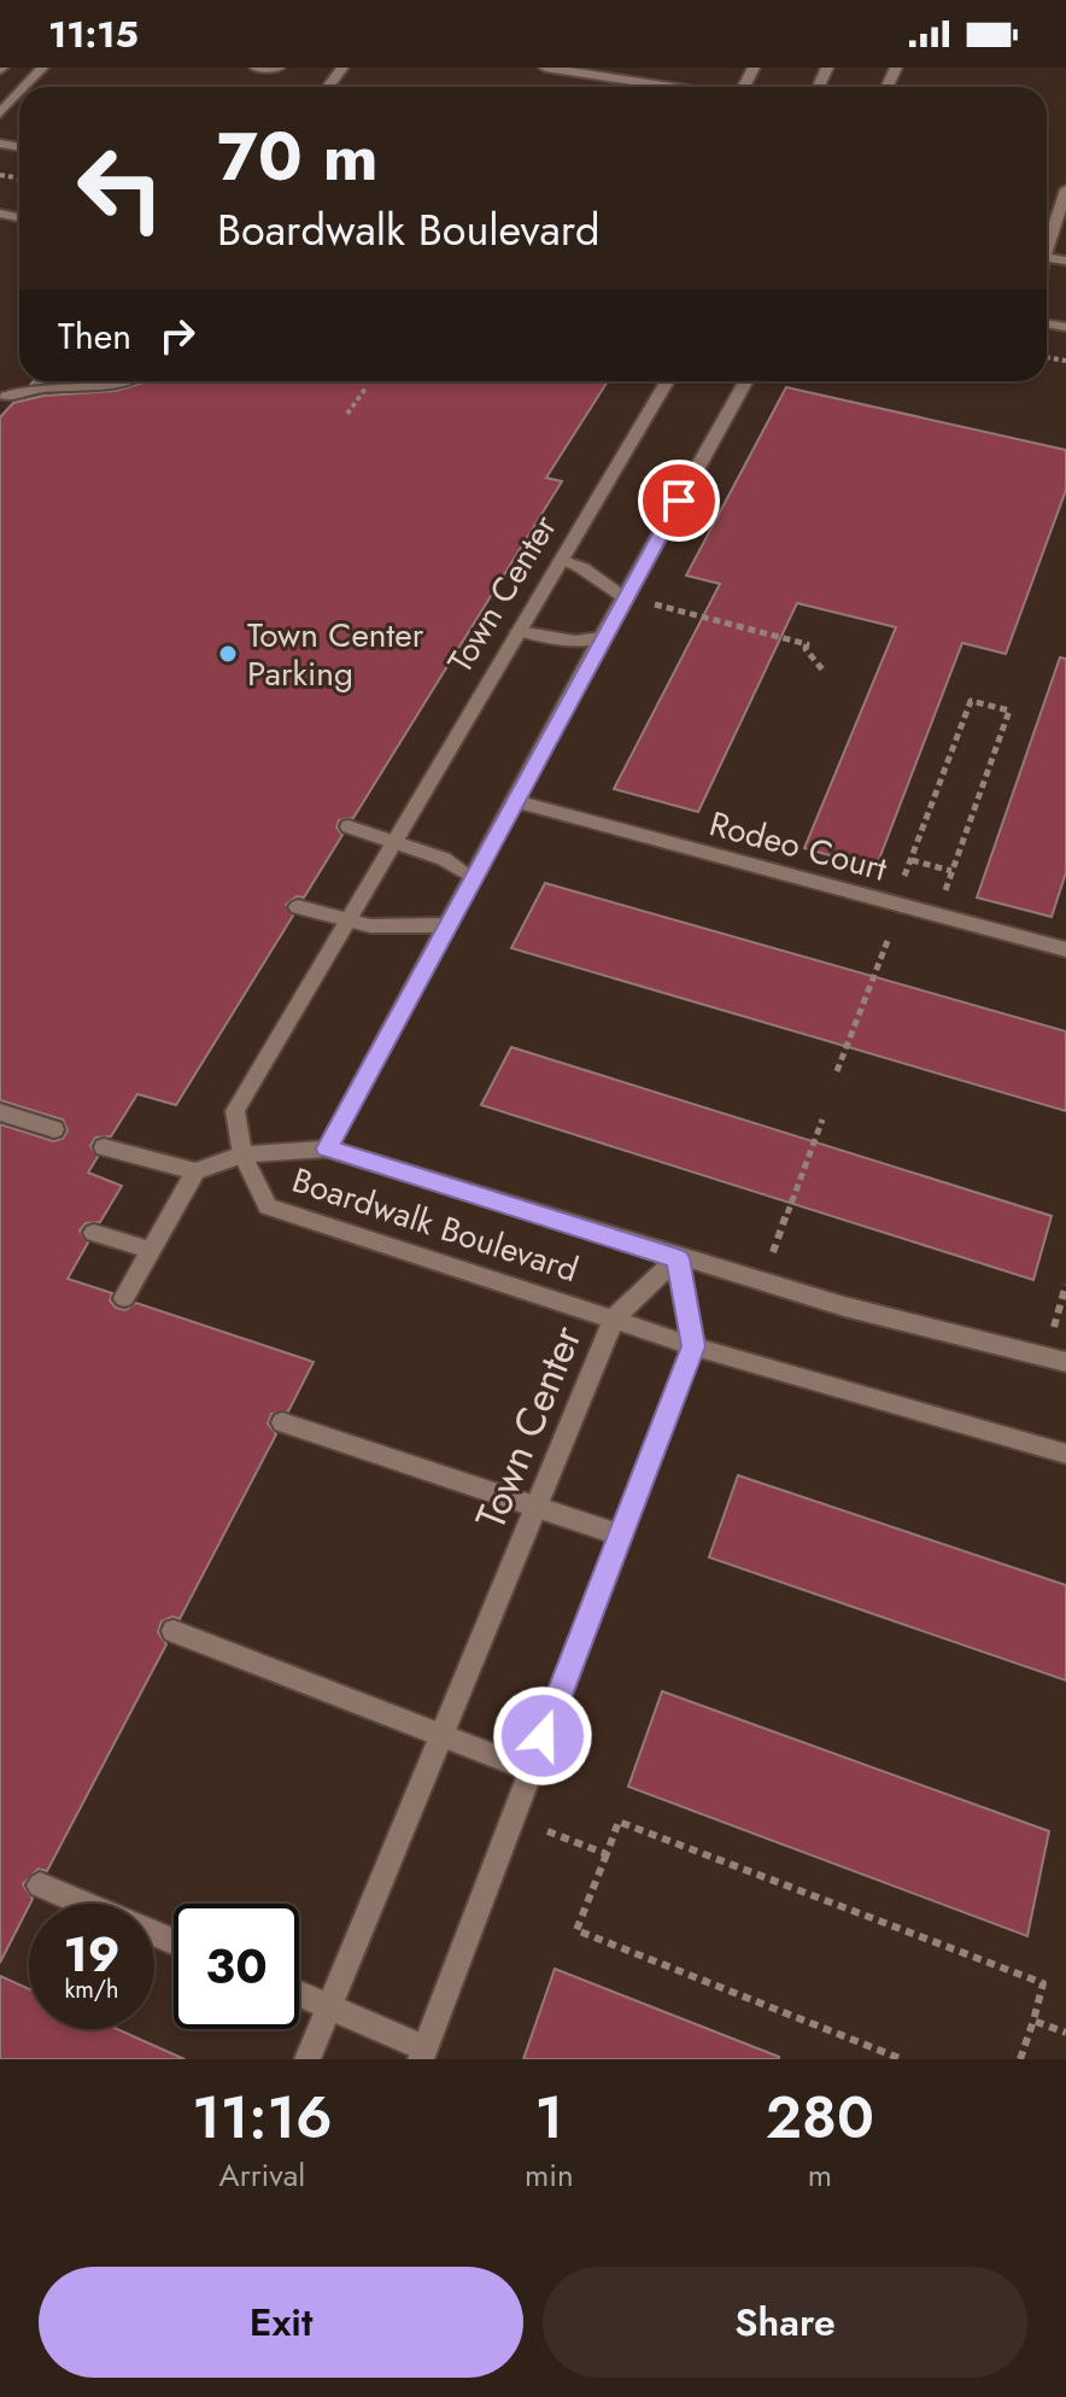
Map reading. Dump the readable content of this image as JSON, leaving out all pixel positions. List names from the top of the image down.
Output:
{
  "streets": {
    "street": ["Town Center", "Rodeo Court", "Boardwalk Boulevard"]
  },
  "crossings": [
    ["Town Center", "Boardwalk Boulevard"]
  ],
  "places": ["Town Center Parking"],
  "page": {
    "status": "11:15",
    "turn": ["70 m", "Boardwalk Boulevard"],
    "then": "Then",
    "speed": "19 km/h",
    "limit": "30",
    "eta": [
      "11:16",
      "Arrival",
      "1",
      "min",
      "280",
      "m"
    ],
    "buttons": ["Exit", "Share"]
  }
}
